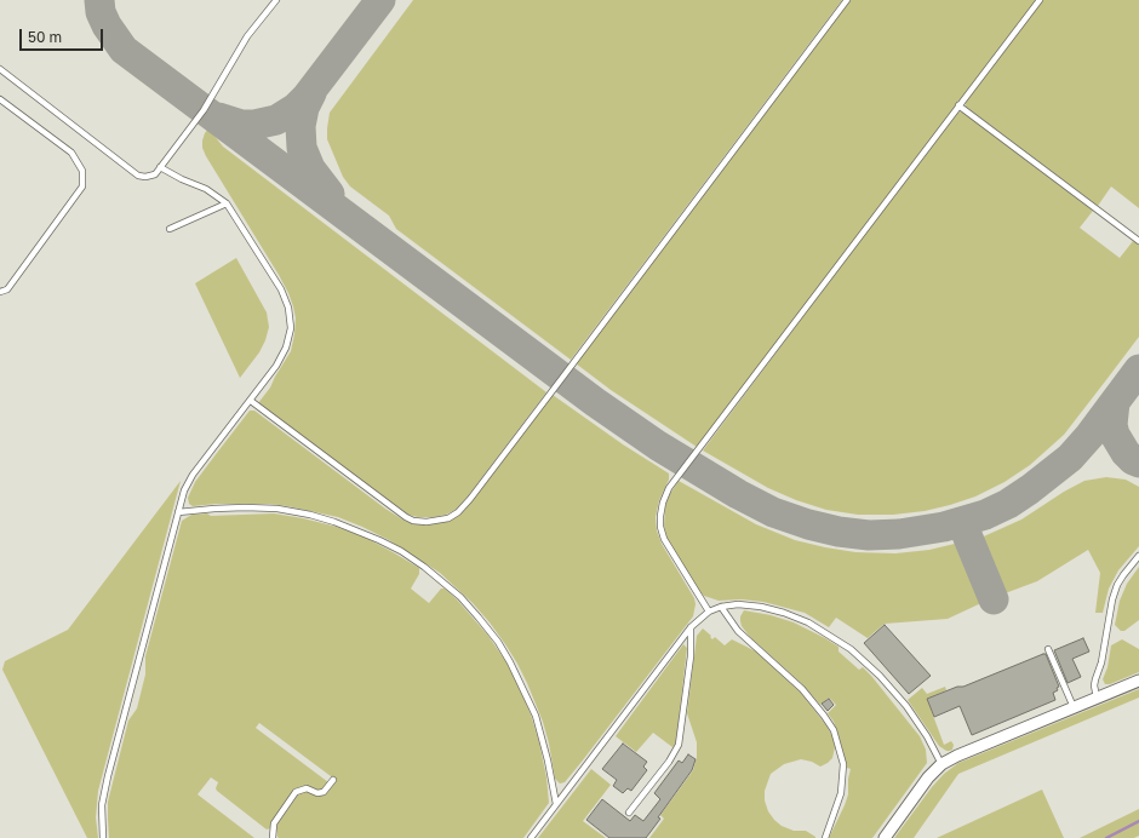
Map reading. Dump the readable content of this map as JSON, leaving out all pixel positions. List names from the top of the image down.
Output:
{
  "scale_bar": "50 m"
}
